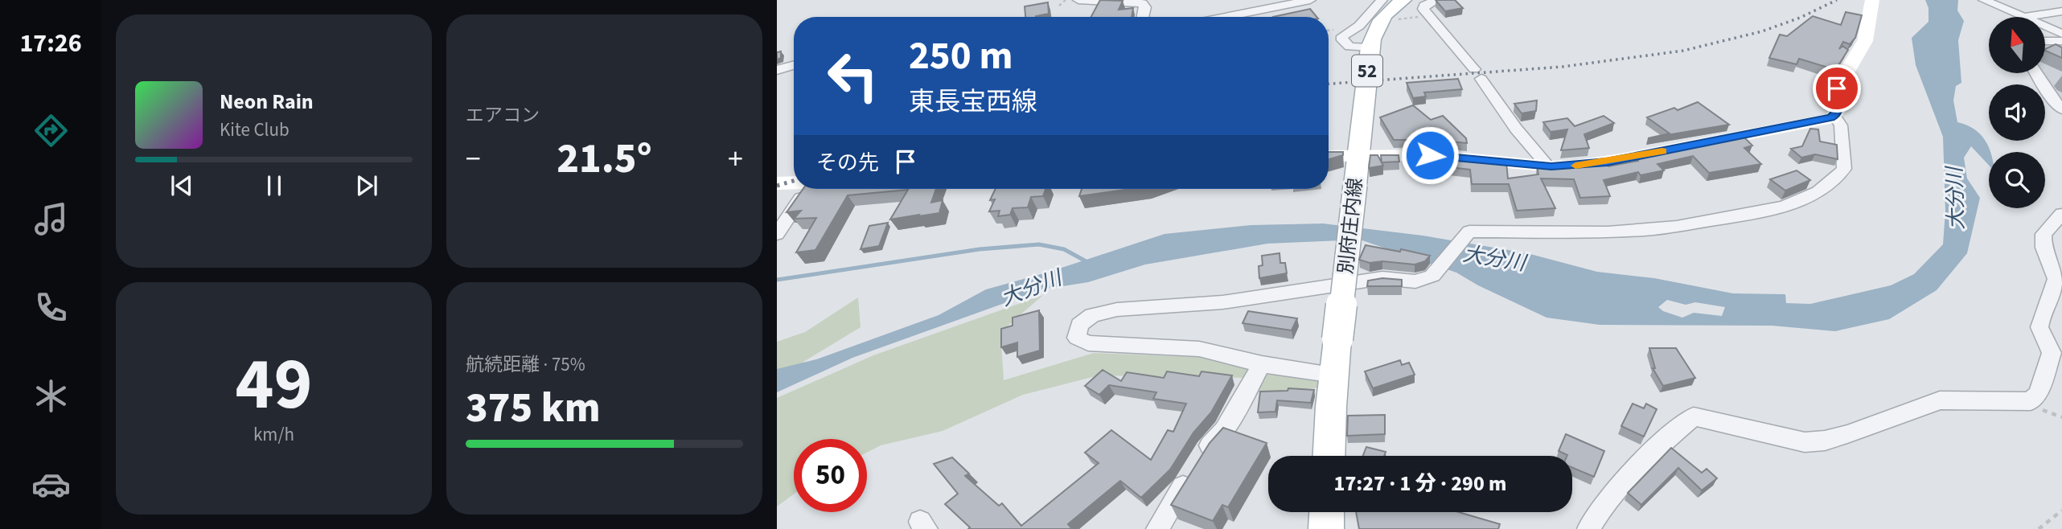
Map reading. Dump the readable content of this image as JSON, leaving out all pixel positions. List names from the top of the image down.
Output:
{
  "streets": {
    "main road": ["52", "別府庄内線"]
  },
  "water": ["大分川"],
  "north": "top",
  "page": {
    "tabs": "17:26",
    "tile": [
      "エアコン",
      ["49", "km/h"],
      ["航続距離 · 75%", "375 km"]
    ],
    "turn": ["250 m", "東長宝西線"],
    "song": ["Neon Rain", "Kite Club"],
    "then": "その先",
    "heat": ["−", "21.5°", "+"],
    "limit": "50",
    "trip": "17:27 · 1 分 · 290 m"
  }
}
